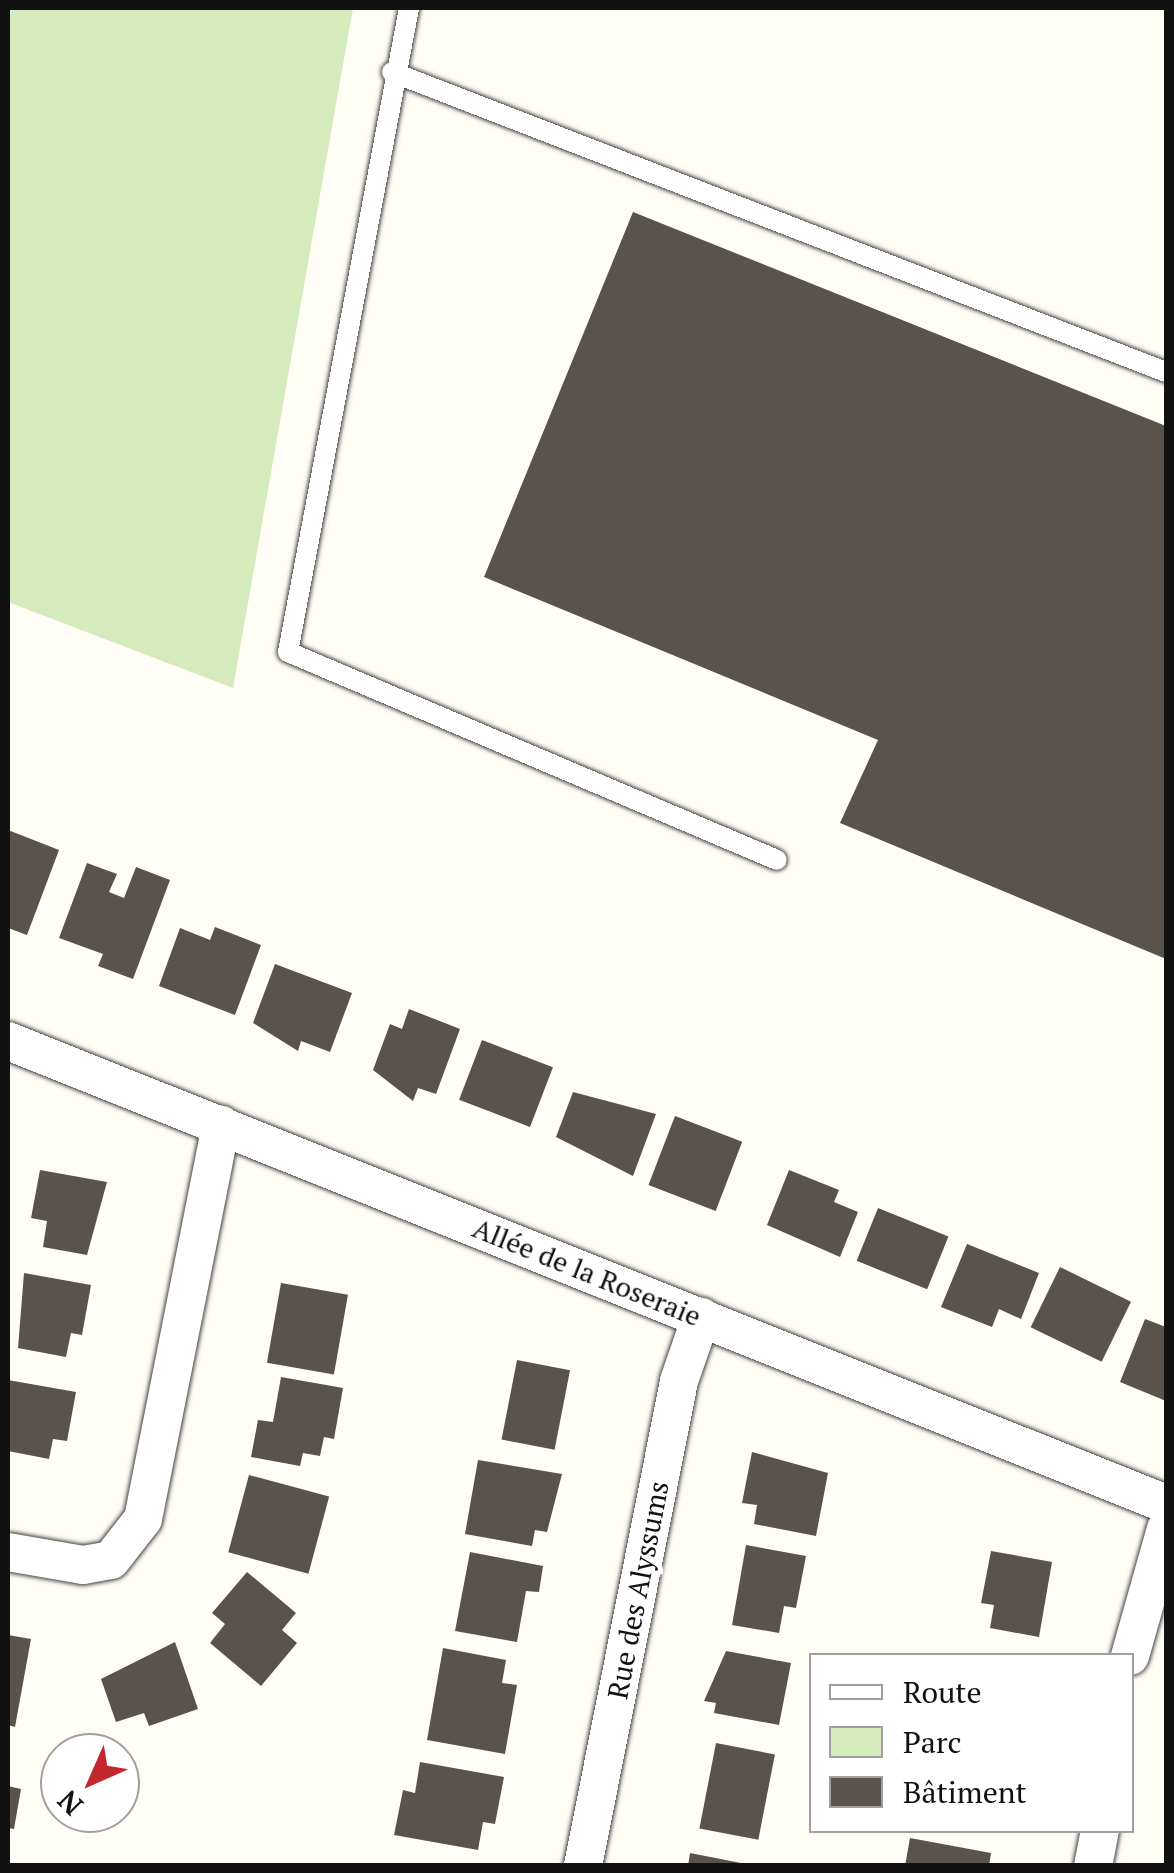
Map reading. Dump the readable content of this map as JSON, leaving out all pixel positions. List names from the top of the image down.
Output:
{
  "streets": {
    "street": ["Allée de la Roseraie", "Rue des Alyssums"]
  },
  "crossings": [
    ["Allée de la Roseraie", "Rue des Alyssums"]
  ],
  "legend": ["Route", "Parc", "Bâtiment"],
  "north": "bottom left"
}
